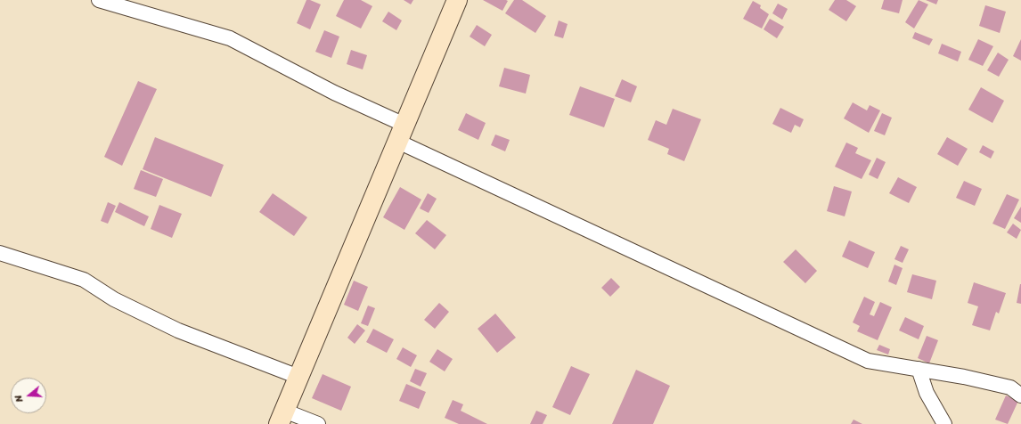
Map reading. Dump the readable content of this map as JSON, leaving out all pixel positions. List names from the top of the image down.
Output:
{
  "north": "left"
}
